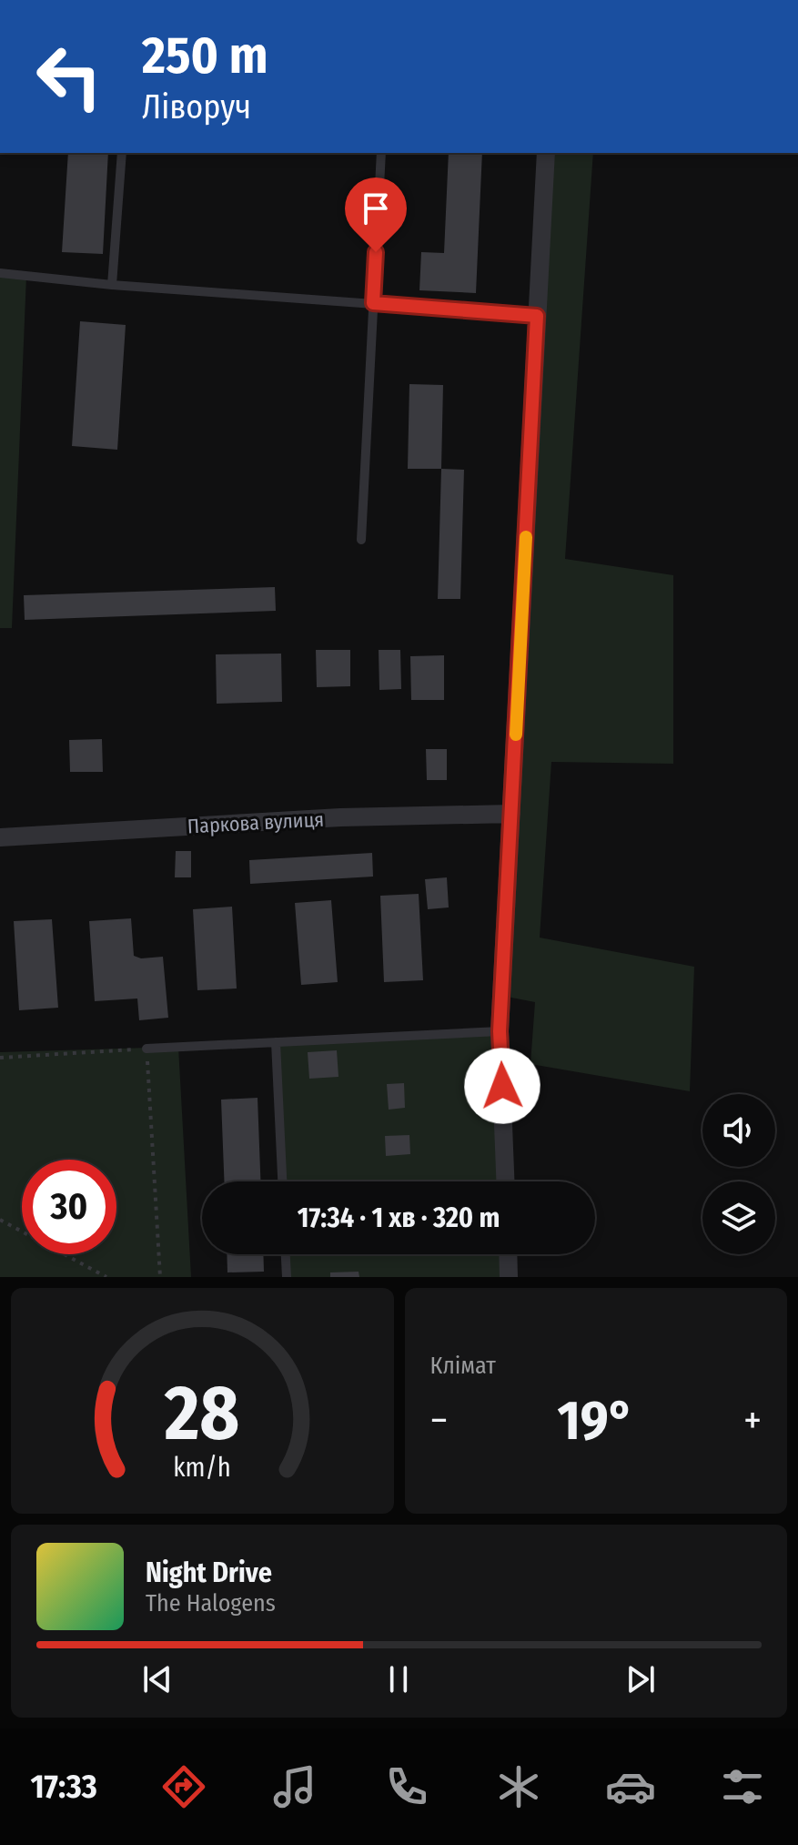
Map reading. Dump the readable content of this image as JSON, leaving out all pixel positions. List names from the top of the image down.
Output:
{
  "streets": {
    "street": ["Паркова вулиця"]
  },
  "page": {
    "turn": ["250 m", "Ліворуч"],
    "limit": "30",
    "trip": "17:34 · 1 хв · 320 m",
    "tile": "Клімат",
    "heat": ["−", "19°", "+"],
    "song": ["Night Drive", "The Halogens"],
    "tabs": "17:33",
    "gauge": ["28", "km/h"]
  }
}
